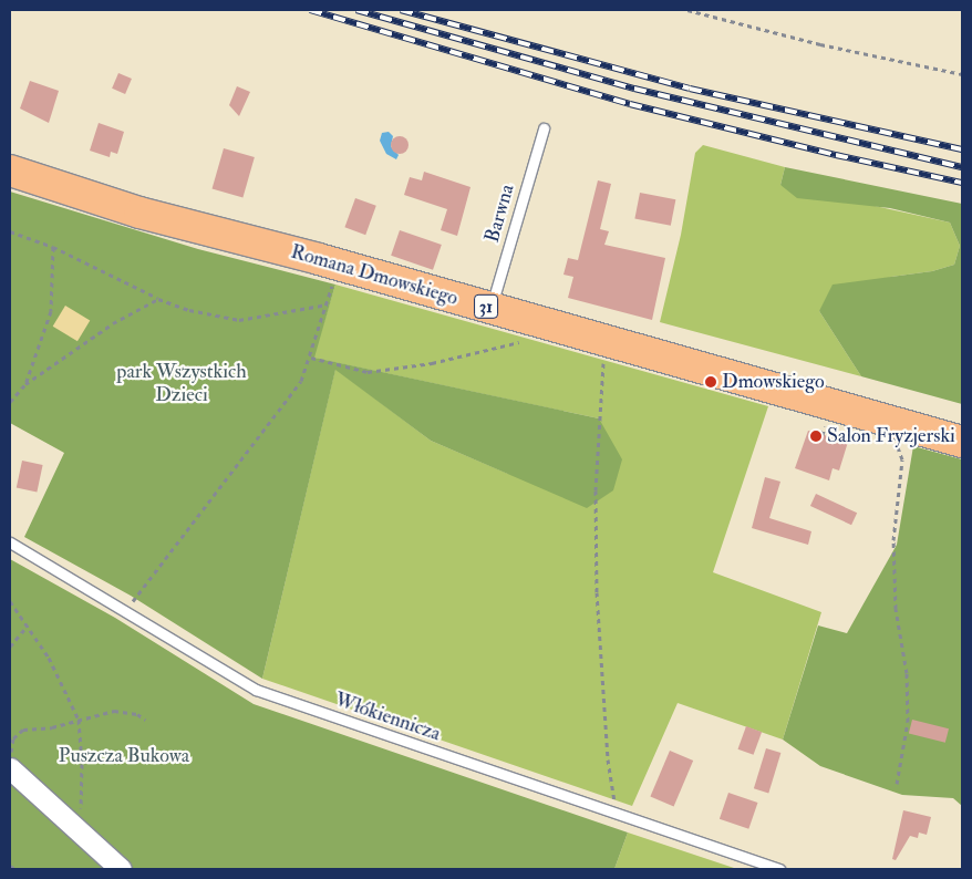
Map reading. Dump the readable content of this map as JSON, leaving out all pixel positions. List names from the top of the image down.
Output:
{
  "streets": {
    "main road": ["Romana Dmowskiego", "31"],
    "lane": ["Barwna", "Włókiennicza"]
  },
  "crossings": [
    ["Barwna", "Romana Dmowskiego"]
  ],
  "parks": ["park Wszystkich Dzieci", "Puszcza Bukowa"],
  "places": ["Dmowskiego", "Salon Fryzjerski"]
}
